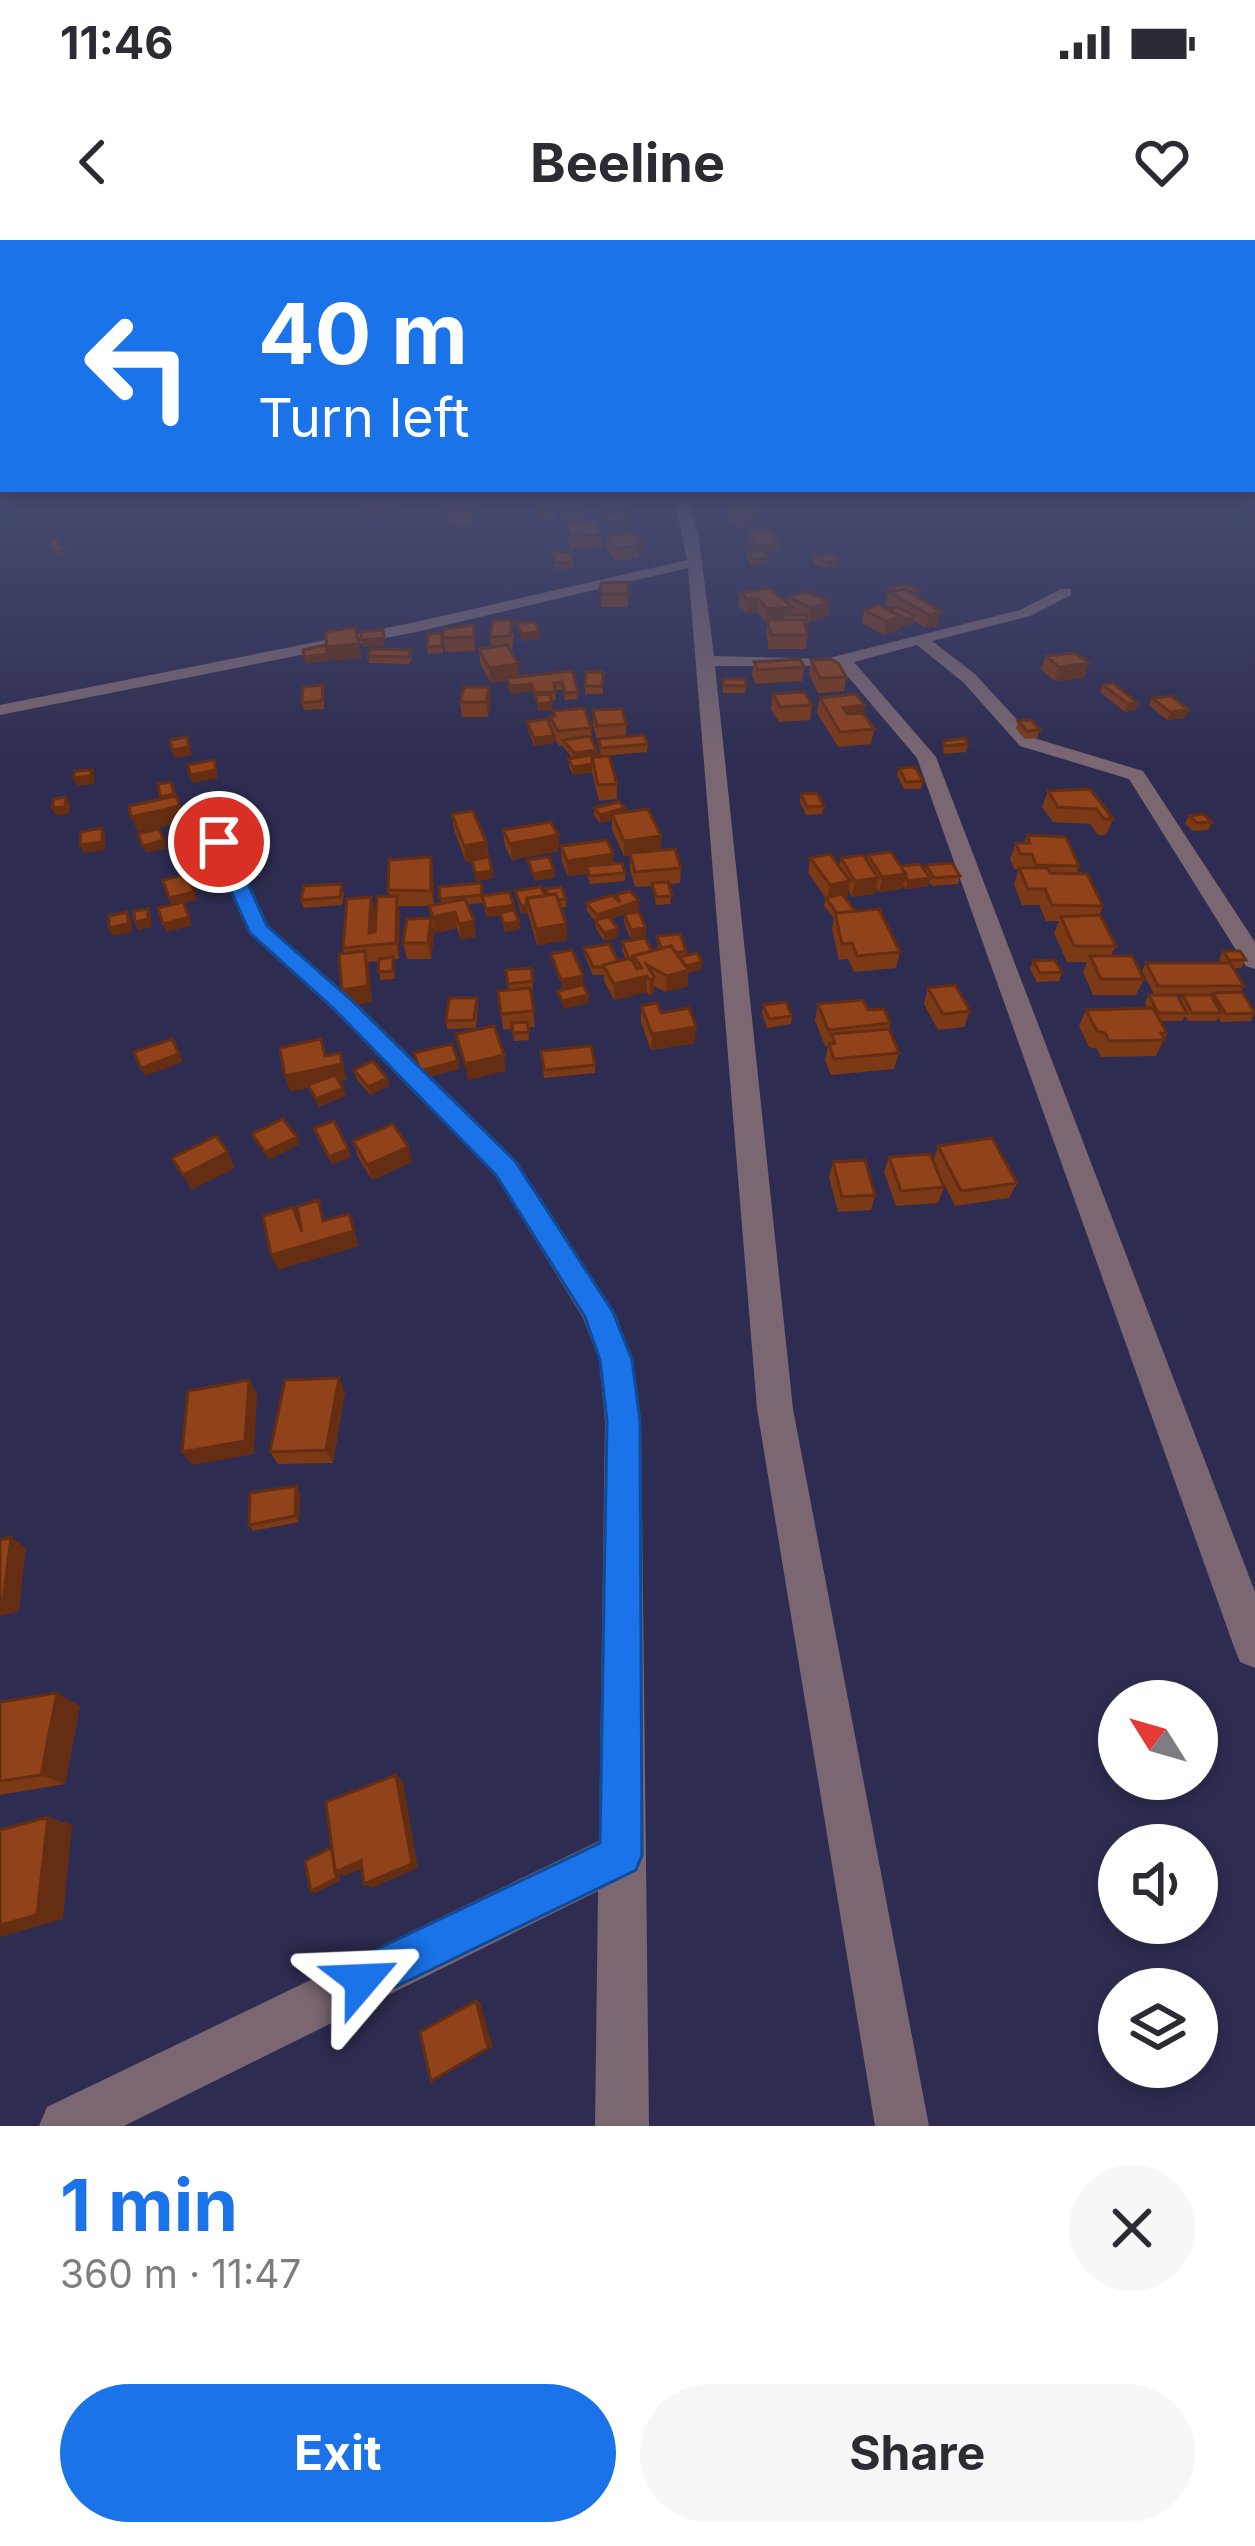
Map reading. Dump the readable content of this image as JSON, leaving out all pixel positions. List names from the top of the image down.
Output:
{
  "north": "top left",
  "page": {
    "status": "11:46",
    "header": "Beeline",
    "turn": ["40 m", "Turn left"],
    "heading": ["1 min", "360 m · 11:47"],
    "buttons": ["Exit", "Share"]
  }
}
